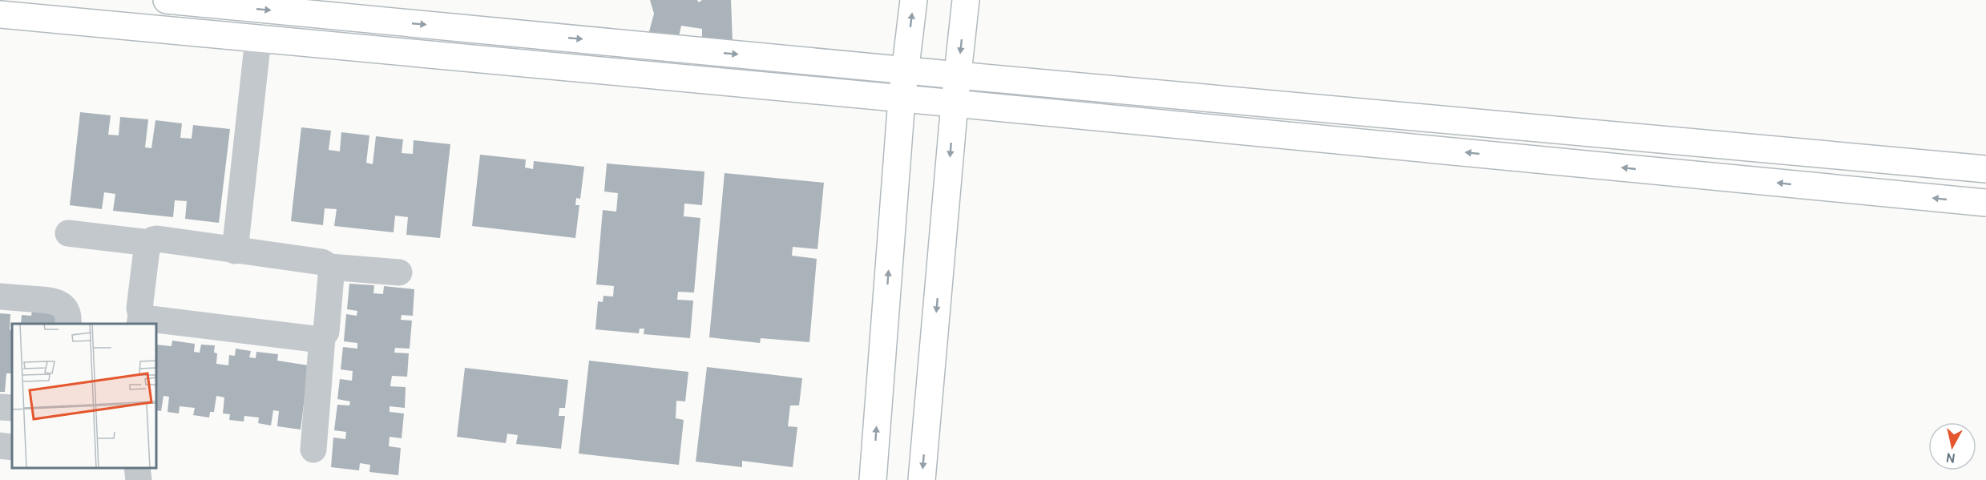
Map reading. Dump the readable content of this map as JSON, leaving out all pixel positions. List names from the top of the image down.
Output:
{
  "north": "bottom"
}
